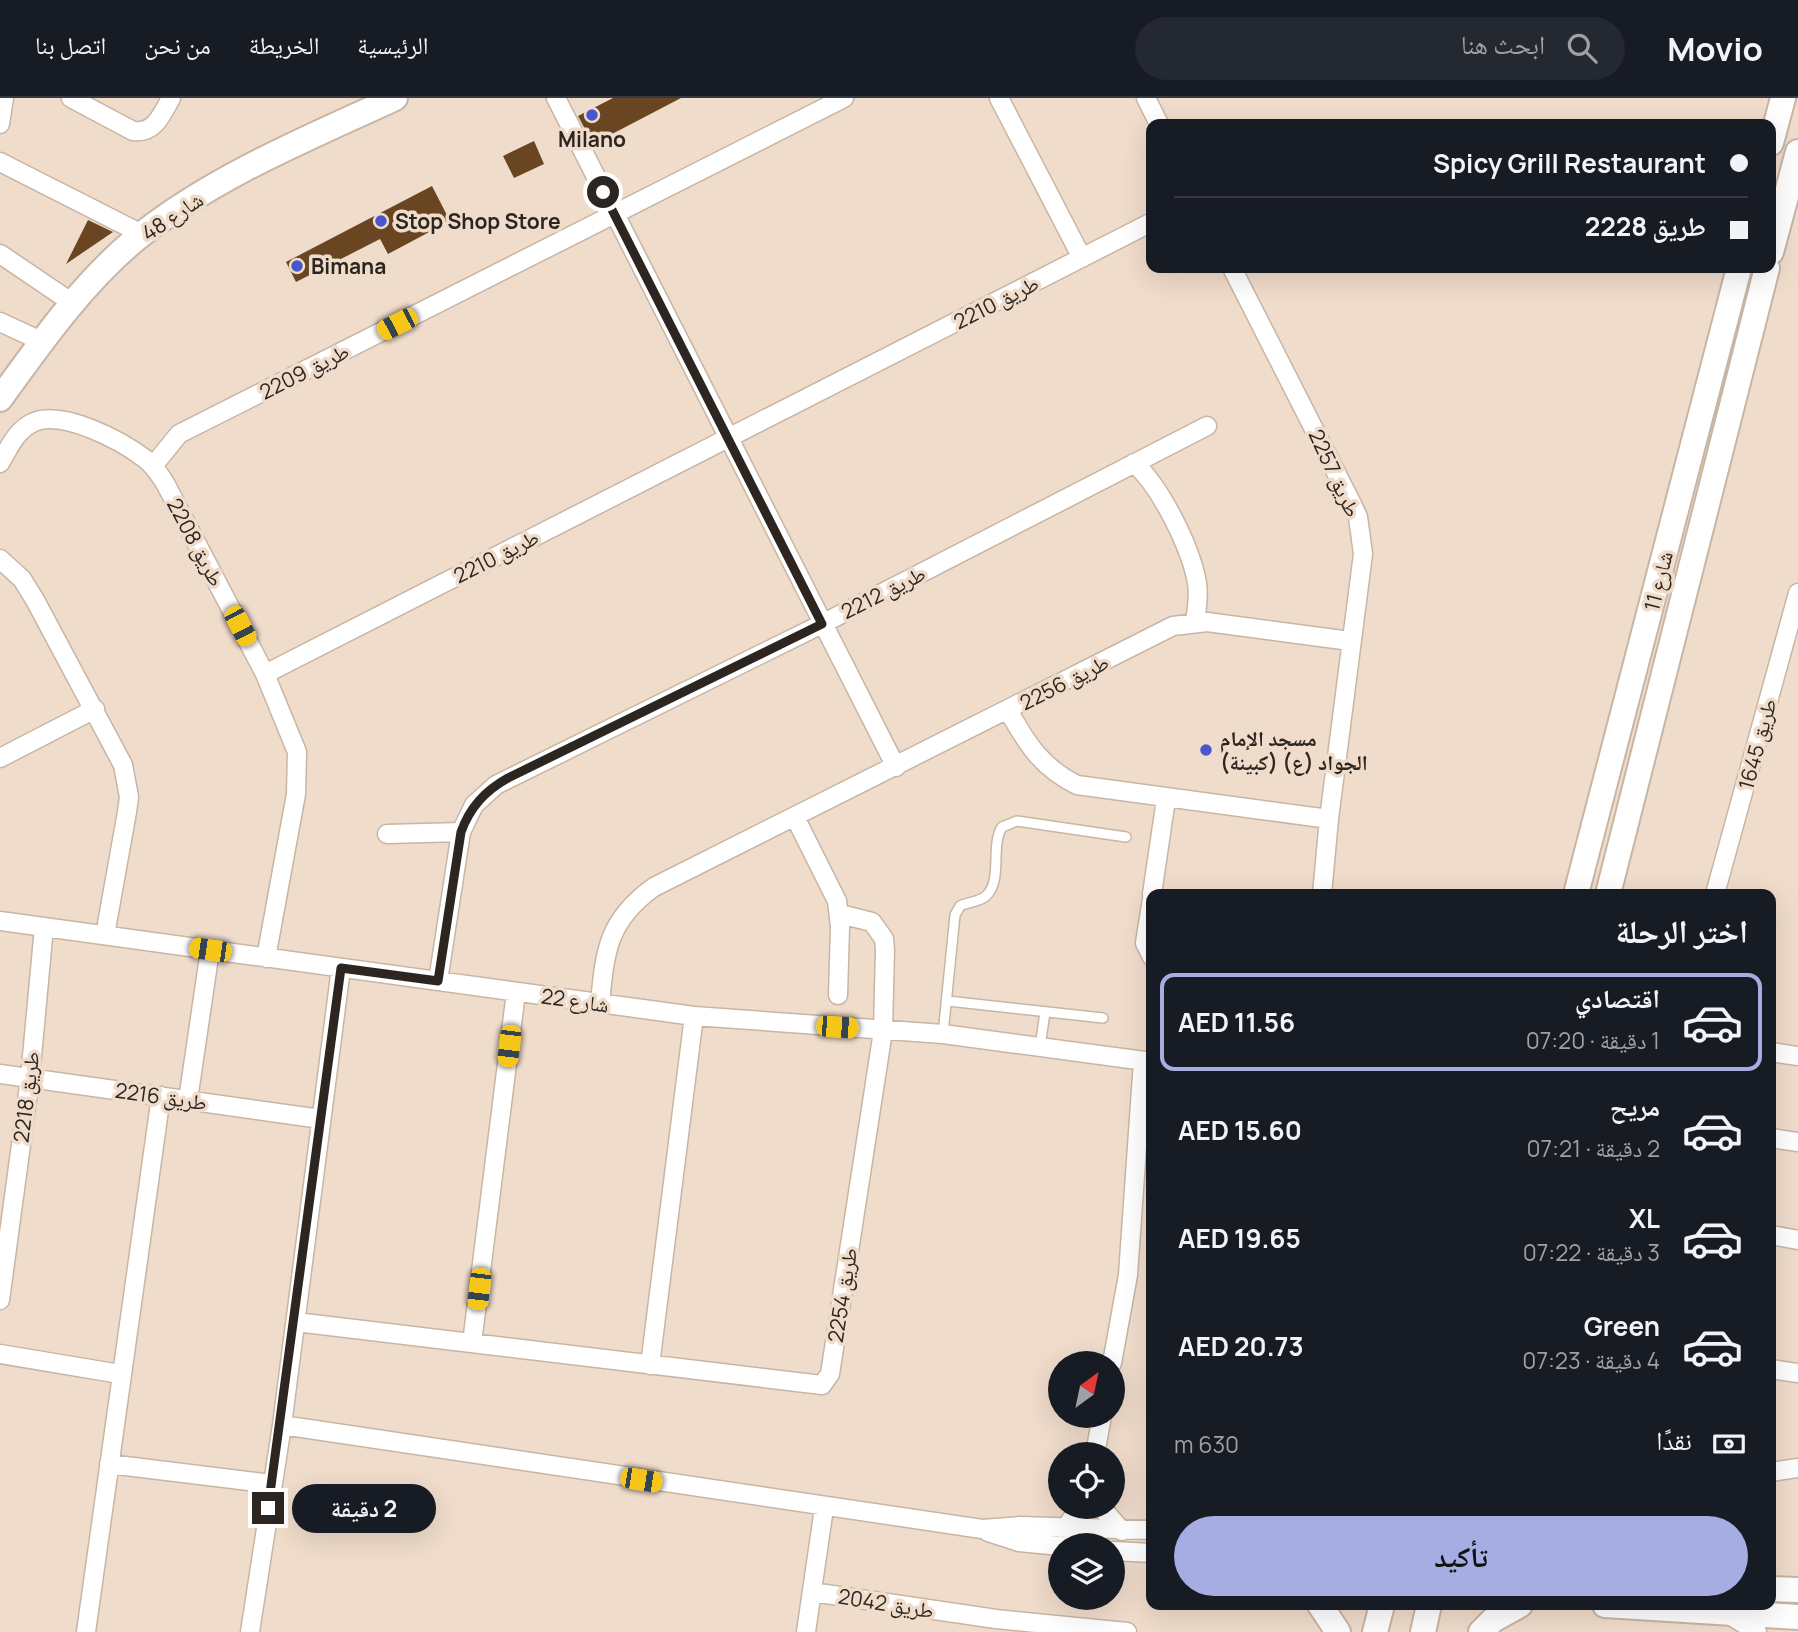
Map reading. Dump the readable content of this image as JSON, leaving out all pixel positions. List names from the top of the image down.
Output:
{
  "streets": {
    "street": [
      "شارع 48",
      "طريق 2210",
      "طريق 2209",
      "طريق 2257",
      "طريق 2208",
      "شارع 11",
      "طريق 2212",
      "طريق 2256",
      "طريق 1645",
      "شارع 22",
      "طريق 2216",
      "طريق 2218",
      "طريق 2254",
      "طريق 2042"
    ]
  },
  "crossings": [
    ["طريق 2210", "طريق 2208"],
    ["طريق 2209", "طريق 2208"],
    ["طريق 2257", "طريق 2256"],
    ["طريق 2208", "شارع 22"],
    ["طريق 2212", "شارع 22"],
    ["طريق 2256", "شارع 22"],
    ["شارع 22", "طريق 2218"],
    ["شارع 22", "طريق 2254"],
    ["طريق 2216", "طريق 2218"]
  ],
  "places": [
    "Milano",
    "Stop Shop Store",
    "Bimana",
    "مسجد الإمام الجواد (ع) (كبينة)"
  ],
  "north": "top right",
  "page": {
    "header": "Movio",
    "search": "ابحث هنا",
    "nav": [
      "الرئيسية",
      "الخريطة",
      "من نحن",
      "اتصل بنا"
    ],
    "banner": ["Spicy Grill Restaurant", "طريق 2228"],
    "heading": "اختر الرحلة",
    "list": [
      {
        "name": "اقتصادي",
        "note": "1 دقيقة · 07:20",
        "value": "AED 11.56"
      },
      {
        "name": "مريح",
        "note": "2 دقيقة · 07:21",
        "value": "AED 15.60"
      },
      {
        "name": "XL",
        "note": "3 دقيقة · 07:22",
        "value": "AED 19.65"
      },
      {
        "name": "Green",
        "note": "4 دقيقة · 07:23",
        "value": "AED 20.73"
      }
    ],
    "pay": ["نقدًا", "630 m"],
    "bubble": "2 دقيقة",
    "buttons": "تأكيد"
  }
}
